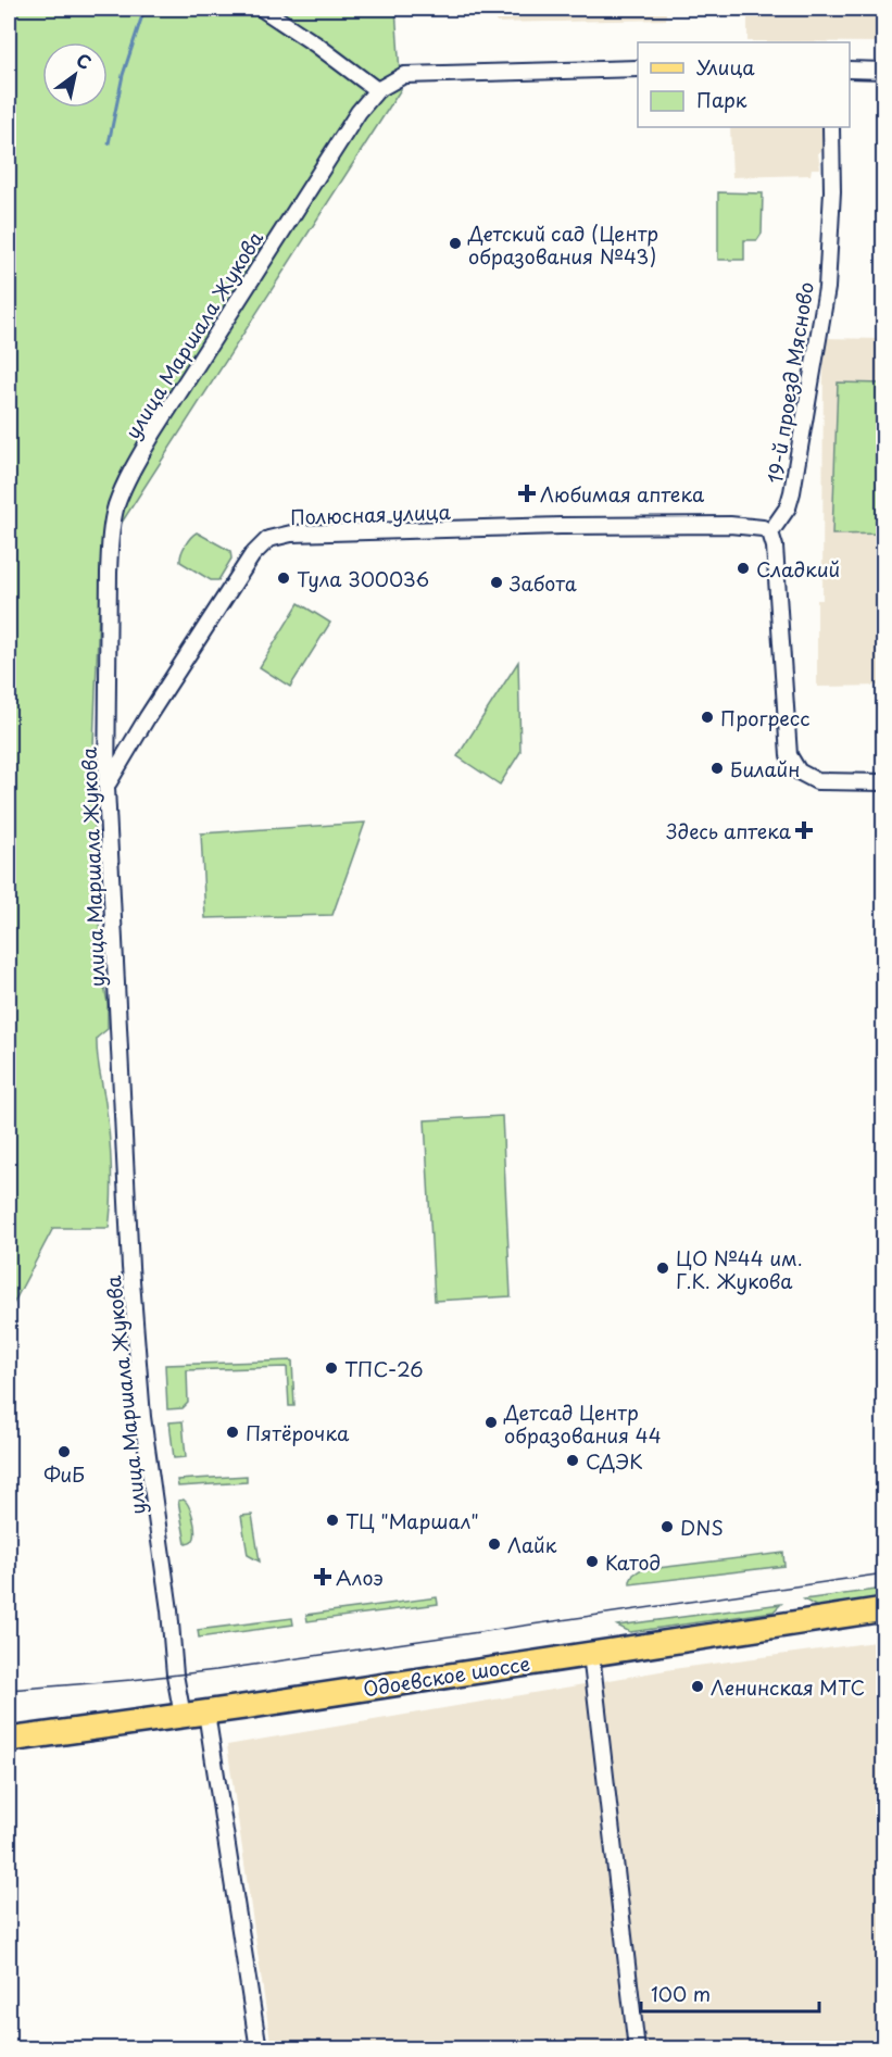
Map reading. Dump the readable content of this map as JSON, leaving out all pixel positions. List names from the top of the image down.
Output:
{
  "streets": {
    "main road": ["Одоевское шоссе"],
    "street": ["улица Маршала Жукова", "19-й проезд Мясново", "Полюсная улица"]
  },
  "crossings": [
    ["улица Маршала Жукова", "Полюсная улица"],
    ["улица Маршала Жукова", "Одоевское шоссе"],
    ["19-й проезд Мясново", "Полюсная улица"]
  ],
  "places": {
    "other": [
      "Детский сад (Центр образования №43)",
      "Сладкий",
      "Тула 300036",
      "Забота",
      "Прогресс",
      "Билайн",
      "ЦО №44 им. Г.К. Жукова",
      "ТПС-26",
      "Детсад Центр образования 44",
      "Пятёрочка",
      "ФиБ",
      "СДЭК",
      "ТЦ \"Маршал\"",
      "DNS",
      "Лайк",
      "Катод",
      "Ленинская МТС"
    ],
    "health": ["Любимая аптека", "Здесь аптека", "Алоэ"]
  },
  "legend": ["Улица", "Парк"],
  "scale_bar": "100 m",
  "north": "top right"
}
